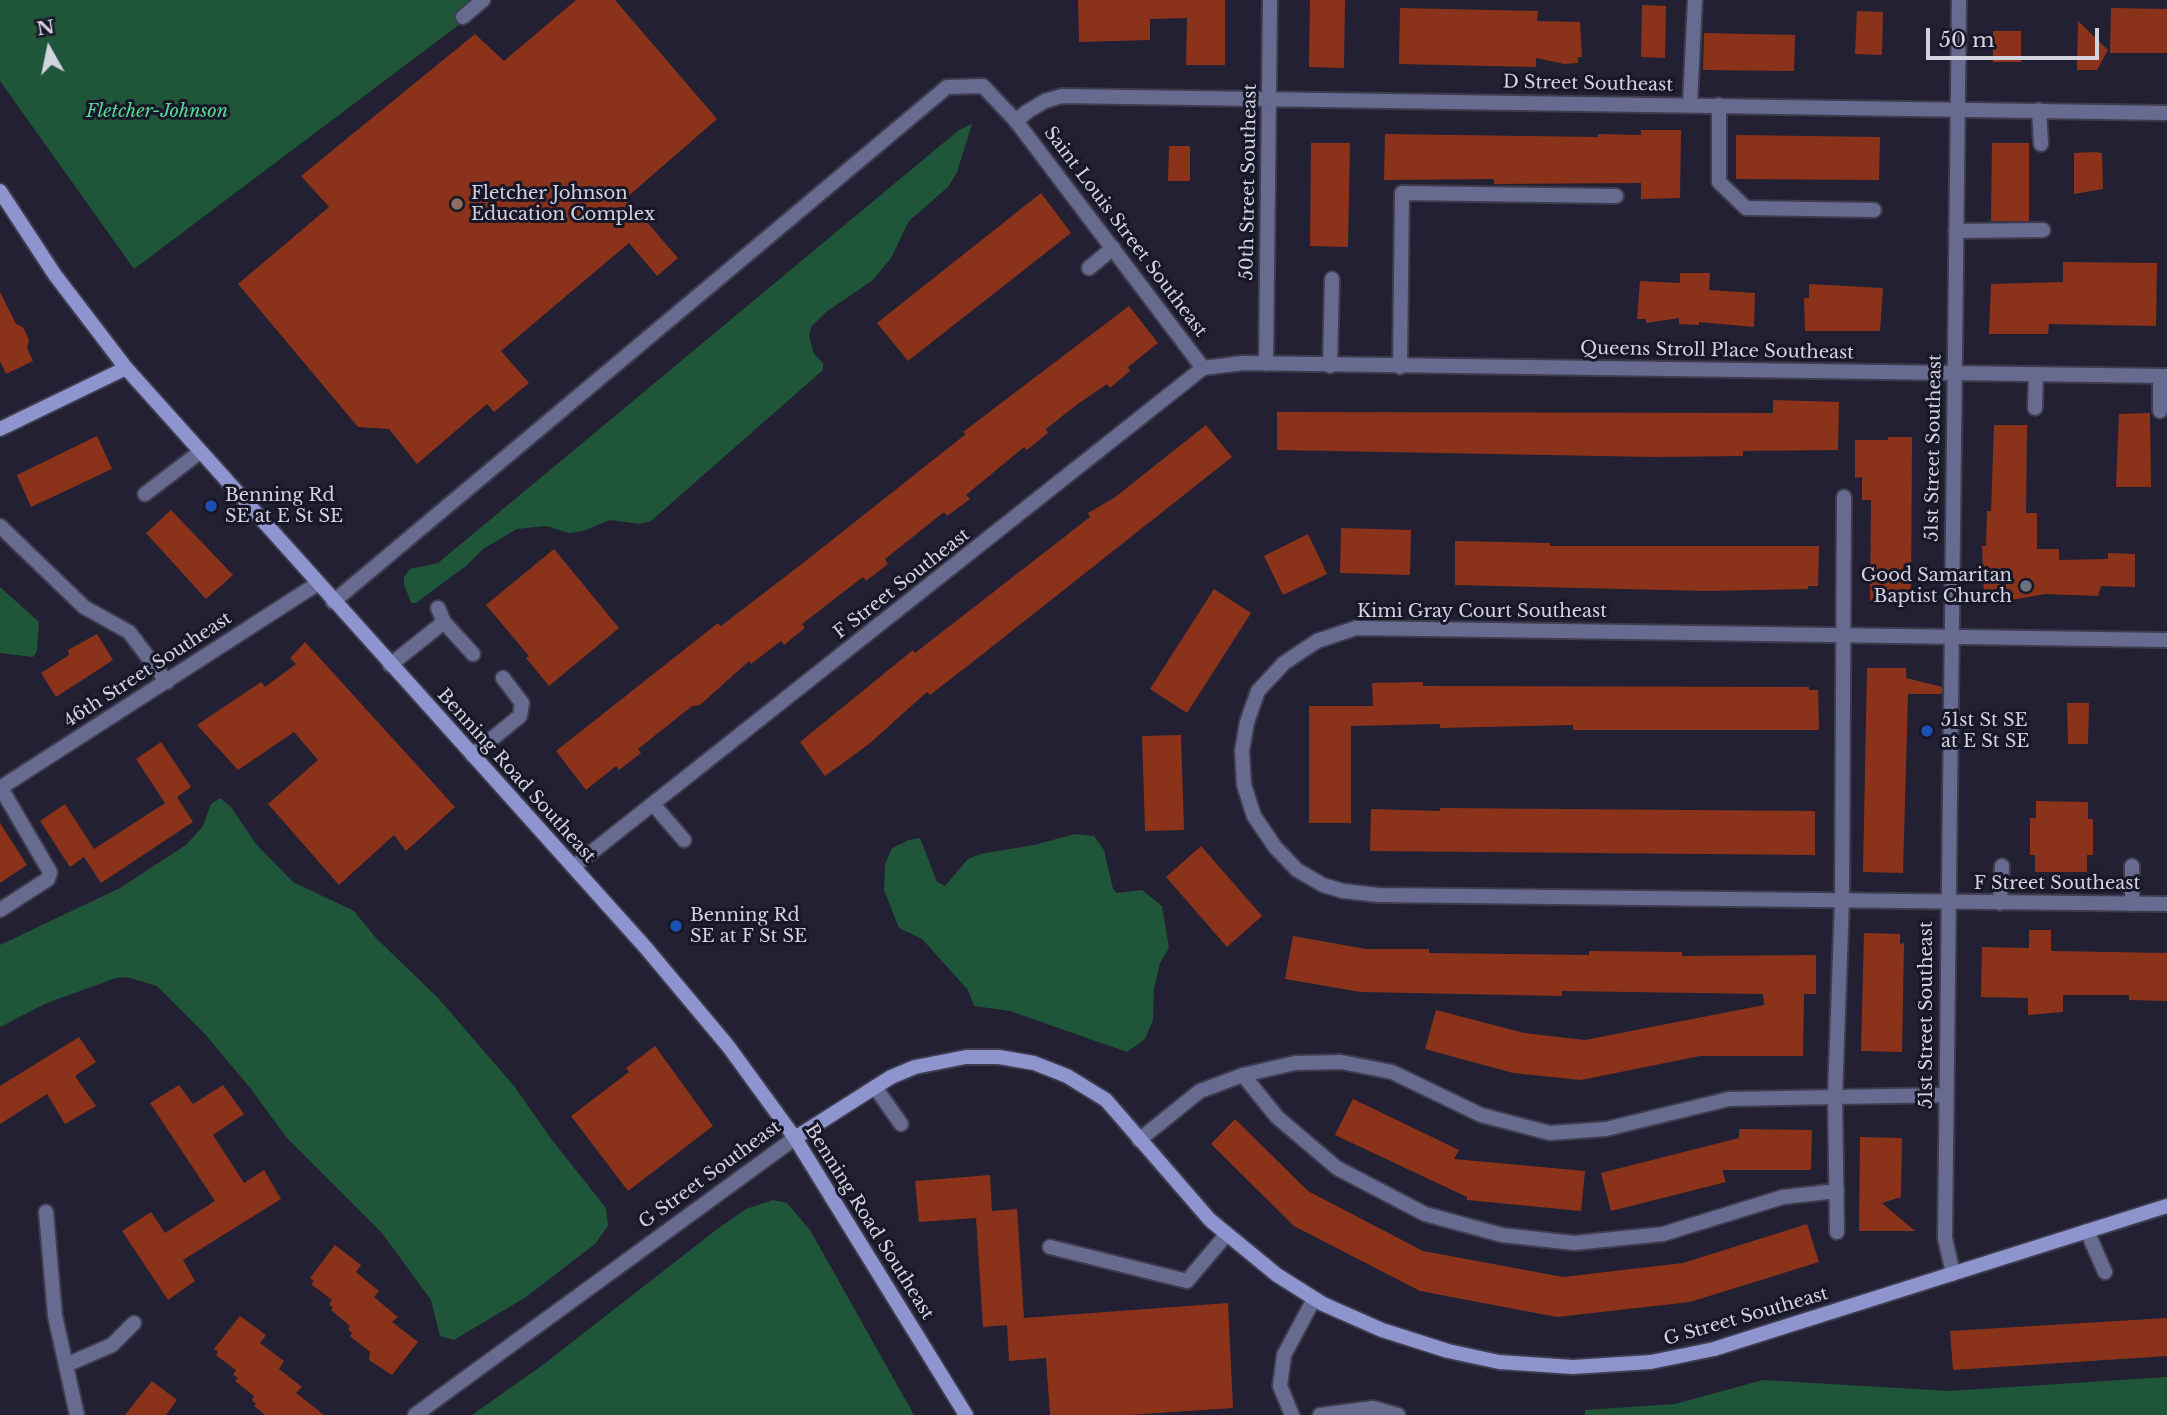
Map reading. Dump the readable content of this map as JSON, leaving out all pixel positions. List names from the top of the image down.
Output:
{
  "streets": {
    "street": [
      "D Street Southeast",
      "50th Street Southeast",
      "Saint Louis Street Southeast",
      "Queens Stroll Place Southeast",
      "51st Street Southeast",
      "F Street Southeast",
      "Kimi Gray Court Southeast",
      "46th Street Southeast",
      "Benning Road Southeast",
      "G Street Southeast"
    ]
  },
  "crossings": [
    ["D Street Southeast", "50th Street Southeast"],
    ["D Street Southeast", "Saint Louis Street Southeast"],
    ["D Street Southeast", "51st Street Southeast"],
    ["50th Street Southeast", "Queens Stroll Place Southeast"],
    ["Saint Louis Street Southeast", "F Street Southeast"],
    ["Saint Louis Street Southeast", "Benning Road Southeast"],
    ["Queens Stroll Place Southeast", "51st Street Southeast"],
    ["51st Street Southeast", "F Street Southeast"],
    ["51st Street Southeast", "Kimi Gray Court Southeast"],
    ["51st Street Southeast", "G Street Southeast"],
    ["F Street Southeast", "Kimi Gray Court Southeast"],
    ["F Street Southeast", "Benning Road Southeast"],
    ["46th Street Southeast", "Benning Road Southeast"],
    ["Benning Road Southeast", "G Street Southeast"]
  ],
  "parks": ["Fletcher-Johnson"],
  "places": [
    "Fletcher Johnson Education Complex",
    "Benning Rd SE at E St SE",
    "Good Samaritan Baptist Church",
    "51st St SE at E St SE",
    "Benning Rd SE at F St SE"
  ],
  "scale_bar": "50 m",
  "north": "top"
}
